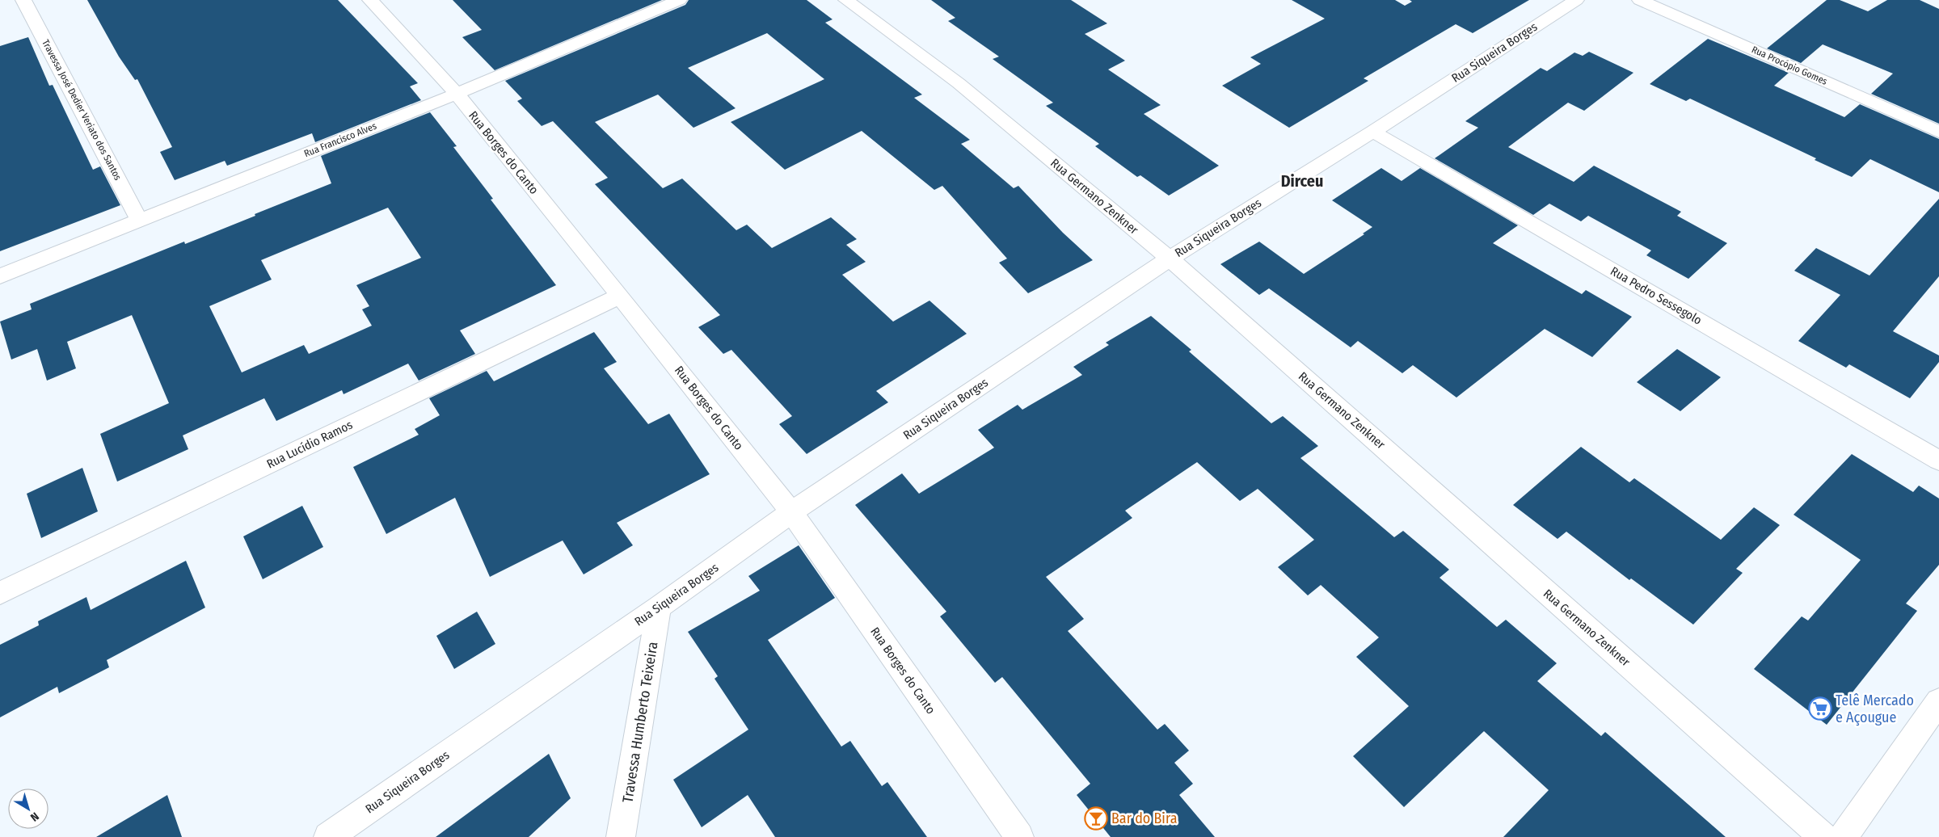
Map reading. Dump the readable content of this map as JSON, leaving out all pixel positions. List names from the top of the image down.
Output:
{
  "streets": {
    "street": [
      "Rua Siqueira Borges",
      "Rua Procópio Gomes",
      "Travessa José Dedier Veriato dos Santos",
      "Rua Francisco Alves",
      "Rua Borges do Canto",
      "Rua Germano Zenkner",
      "Rua Pedro Sessegolo",
      "Rua Lucídio Ramos",
      "Travessa Humberto Teixeira"
    ]
  },
  "crossings": [
    ["Rua Siqueira Borges", "Rua Borges do Canto"],
    ["Rua Siqueira Borges", "Rua Germano Zenkner"],
    ["Rua Siqueira Borges", "Rua Pedro Sessegolo"],
    ["Rua Siqueira Borges", "Travessa Humberto Teixeira"],
    ["Travessa José Dedier Veriato dos Santos", "Rua Francisco Alves"],
    ["Rua Francisco Alves", "Rua Borges do Canto"],
    ["Rua Borges do Canto", "Rua Lucídio Ramos"]
  ],
  "districts": ["Dirceu"],
  "places": {
    "supermarket": ["Telê Mercado e Açougue"],
    "bar": ["Bar do Bira"]
  },
  "north": "bottom right"
}
